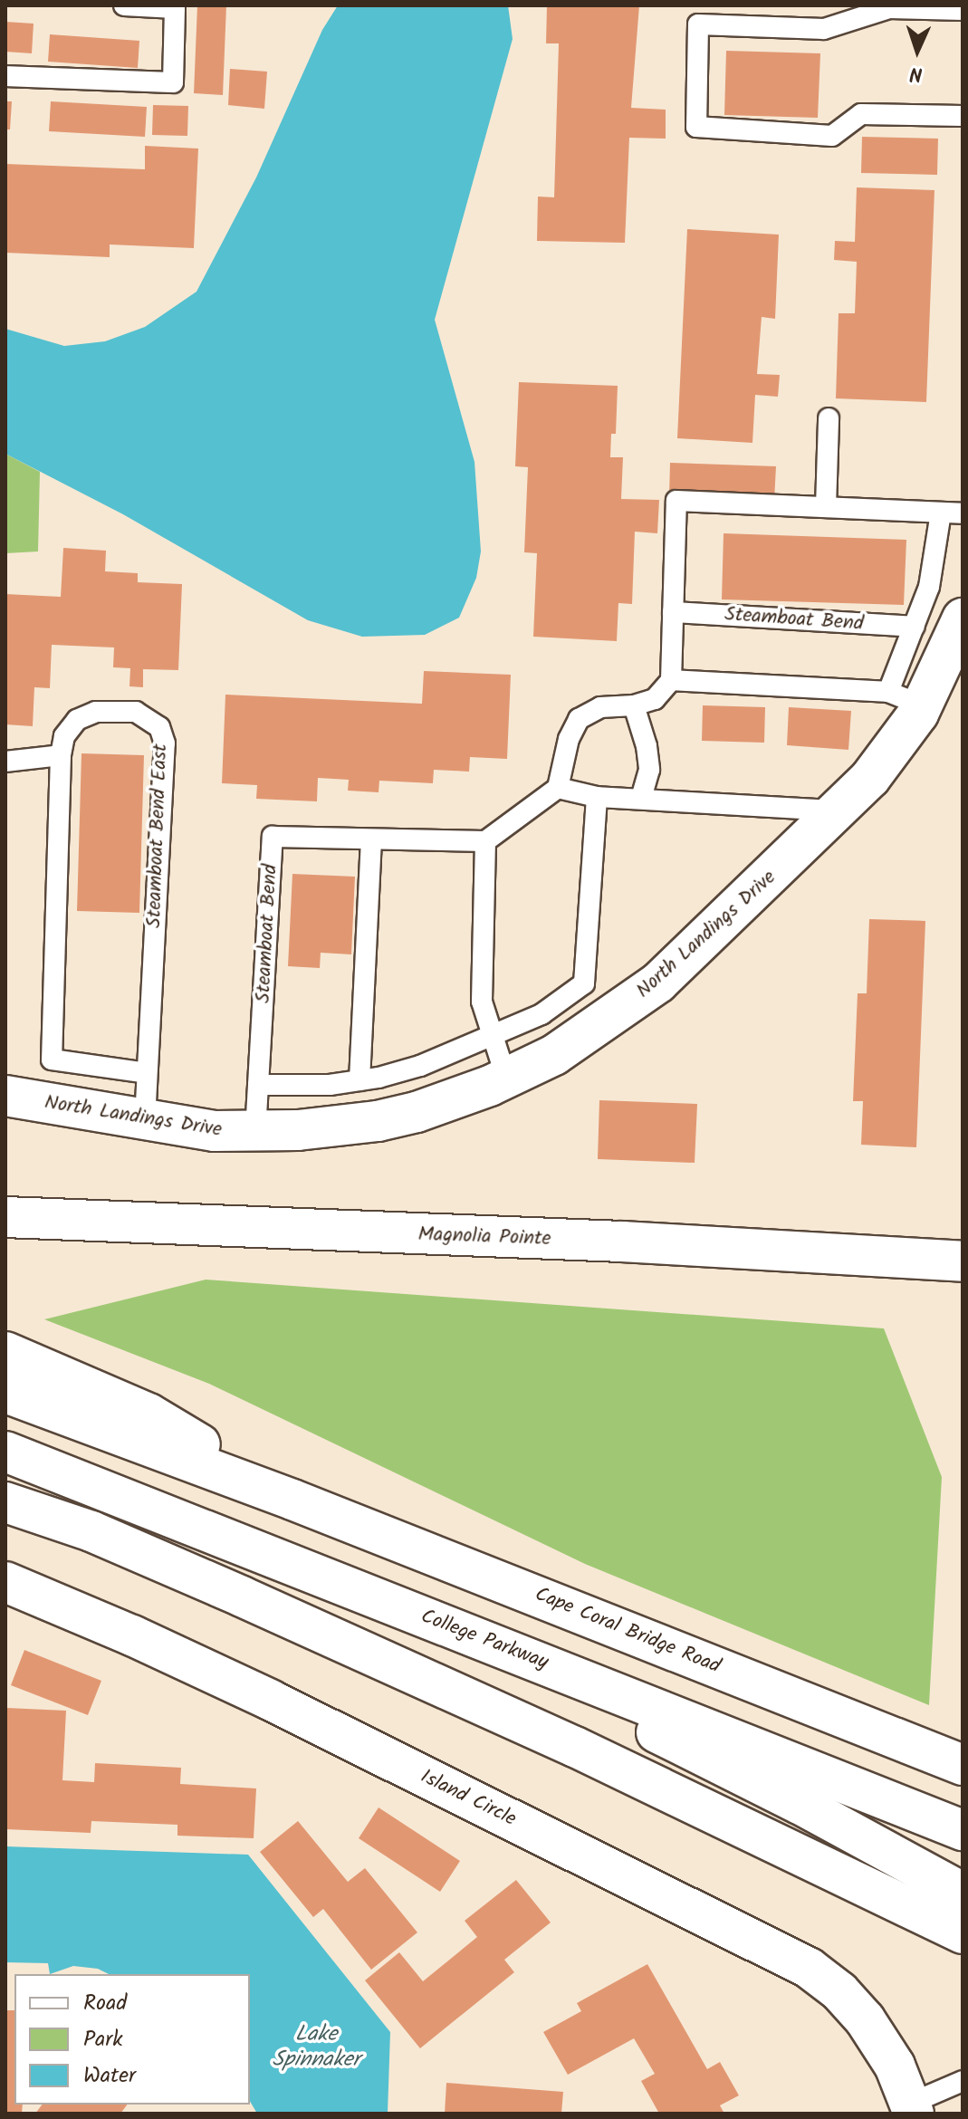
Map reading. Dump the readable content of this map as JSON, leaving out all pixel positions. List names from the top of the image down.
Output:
{
  "streets": {
    "main road": [
      "North Landings Drive",
      "Magnolia Pointe",
      "Cape Coral Bridge Road",
      "College Parkway",
      "Island Circle"
    ],
    "lane": ["Steamboat Bend", "Steamboat Bend East"]
  },
  "crossings": [
    ["Steamboat Bend", "North Landings Drive"],
    ["Steamboat Bend East", "North Landings Drive"]
  ],
  "water": ["Lake Spinnaker"],
  "legend": ["Road", "Park", "Water"],
  "north": "bottom"
}
